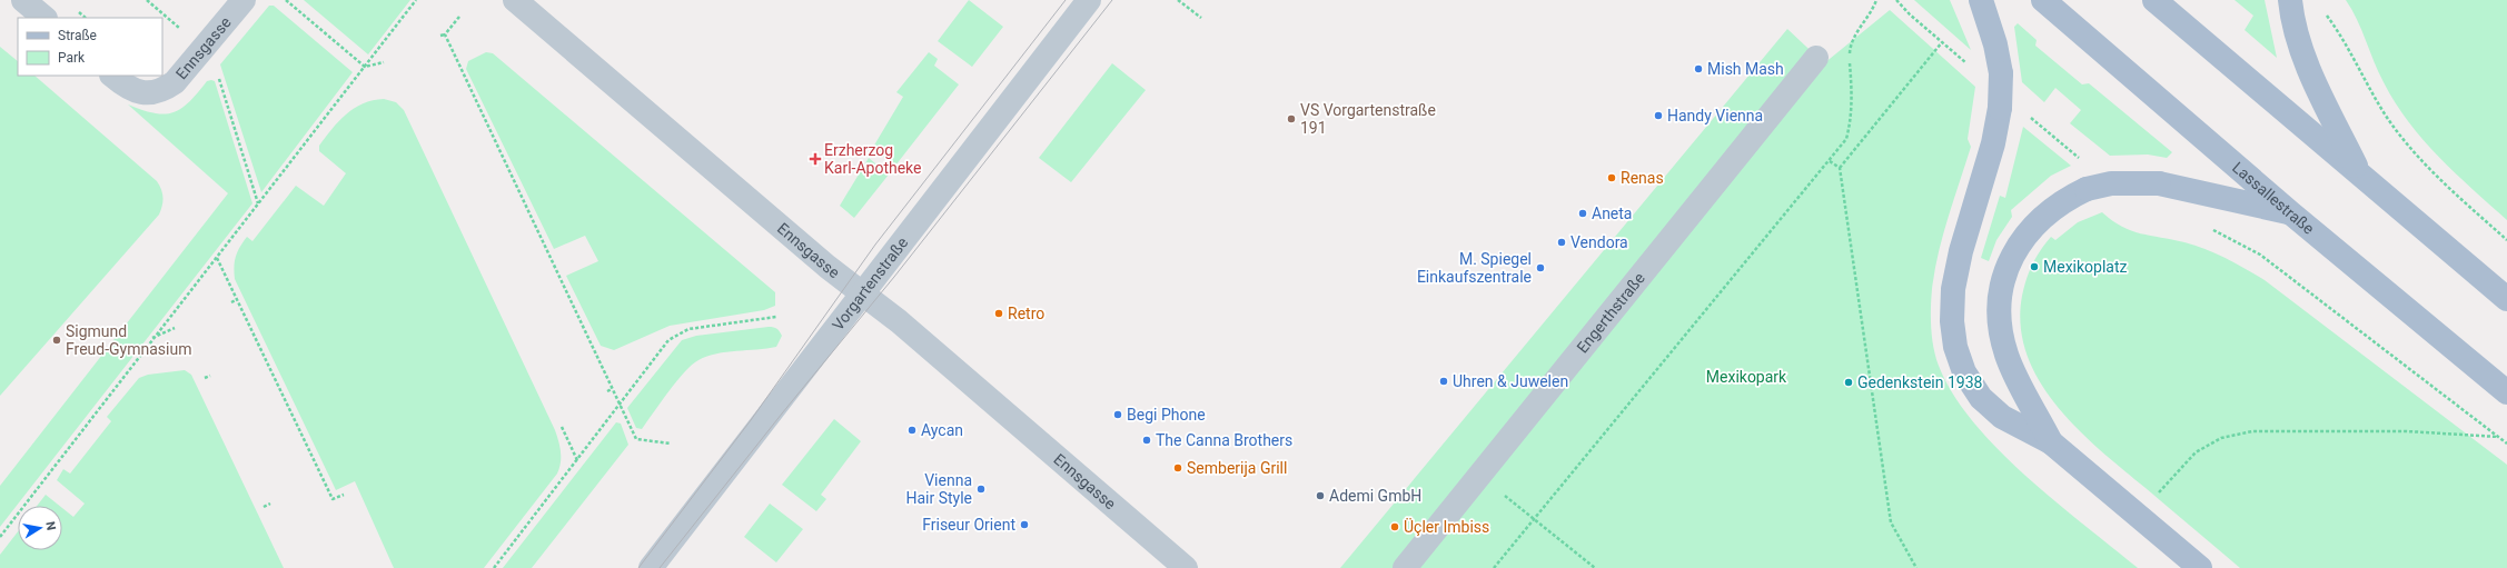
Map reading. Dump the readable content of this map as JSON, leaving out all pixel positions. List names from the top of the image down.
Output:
{
  "streets": {
    "main road": ["Lassallestraße"],
    "street": ["Ennsgasse", "Vorgartenstraße", "Engerthstraße"]
  },
  "crossings": [
    ["Ennsgasse", "Vorgartenstraße"]
  ],
  "parks": ["Mexikopark"],
  "places": {
    "other": [
      "Mish Mash",
      "Handy Vienna",
      "VS Vorgartenstraße 191",
      "Renas",
      "Aneta",
      "Vendora",
      "Mexikoplatz",
      "M. Spiegel Einkaufszentrale",
      "Retro",
      "Sigmund Freud-Gymnasium",
      "Uhren & Juwelen",
      "Gedenkstein 1938",
      "Begi Phone",
      "Aycan",
      "The Canna Brothers",
      "Semberija Grill",
      "Vienna Hair Style",
      "Ademi GmbH",
      "Friseur Orient",
      "Üçler Imbiss"
    ],
    "health": ["Erzherzog Karl-Apotheke"]
  },
  "legend": ["Straße", "Park"],
  "north": "right"
}
